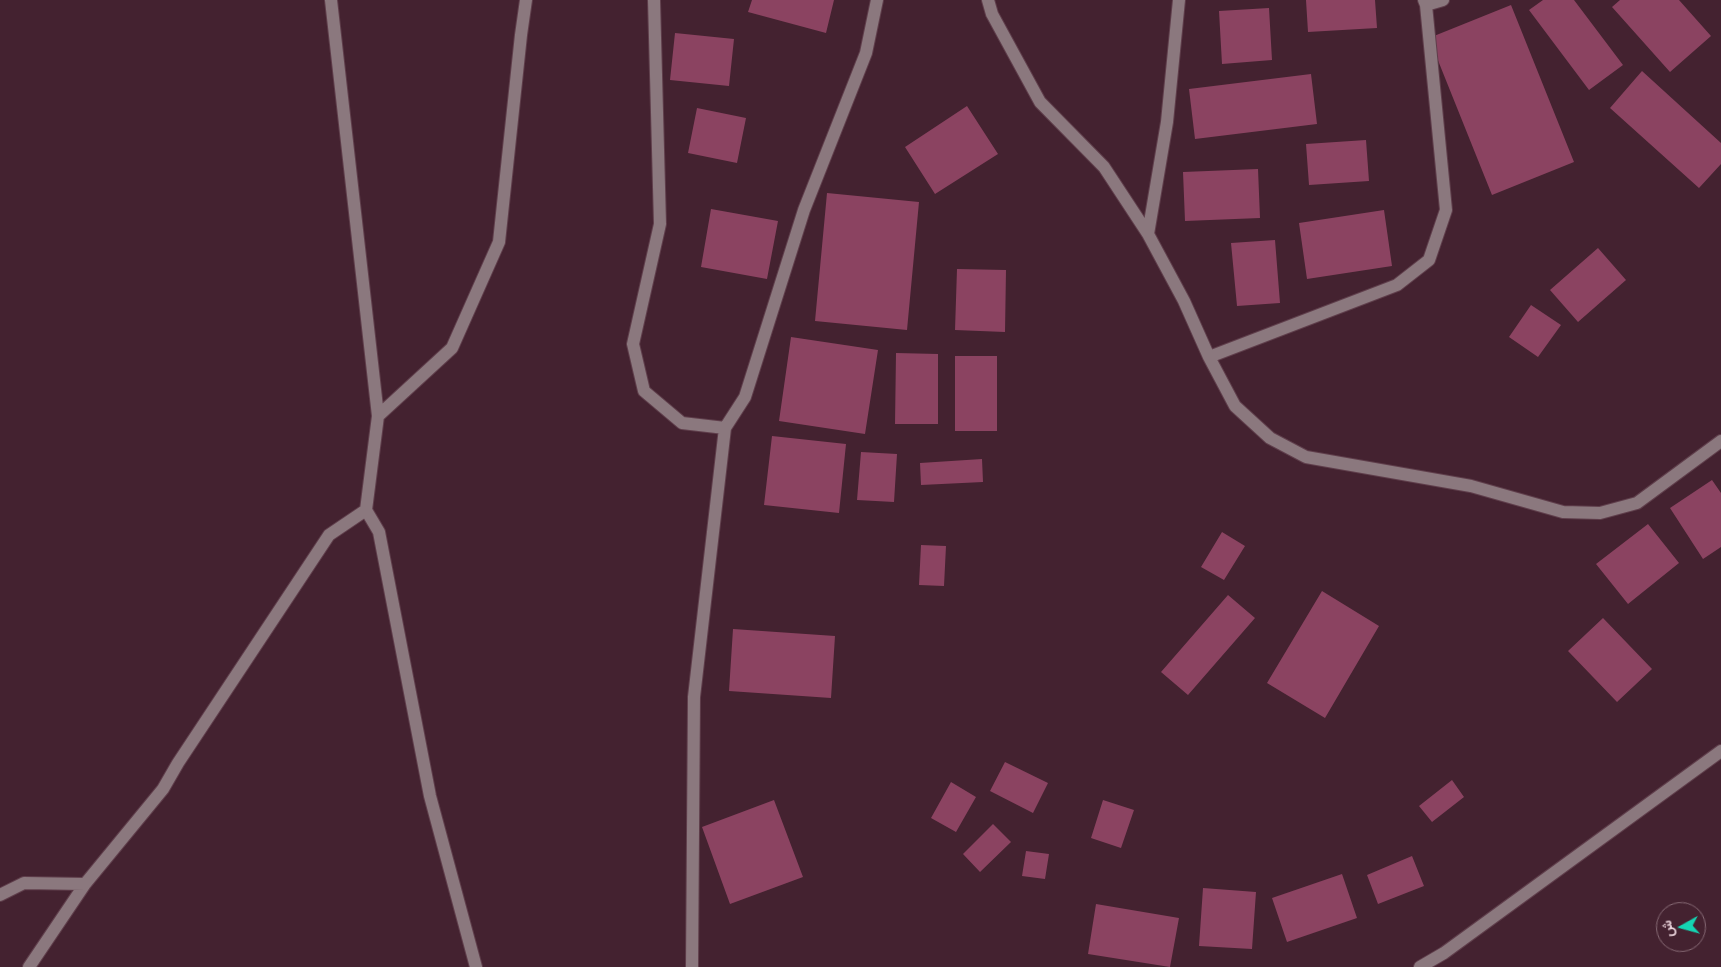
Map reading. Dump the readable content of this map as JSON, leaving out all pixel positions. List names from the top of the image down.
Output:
{
  "north": "left"
}
